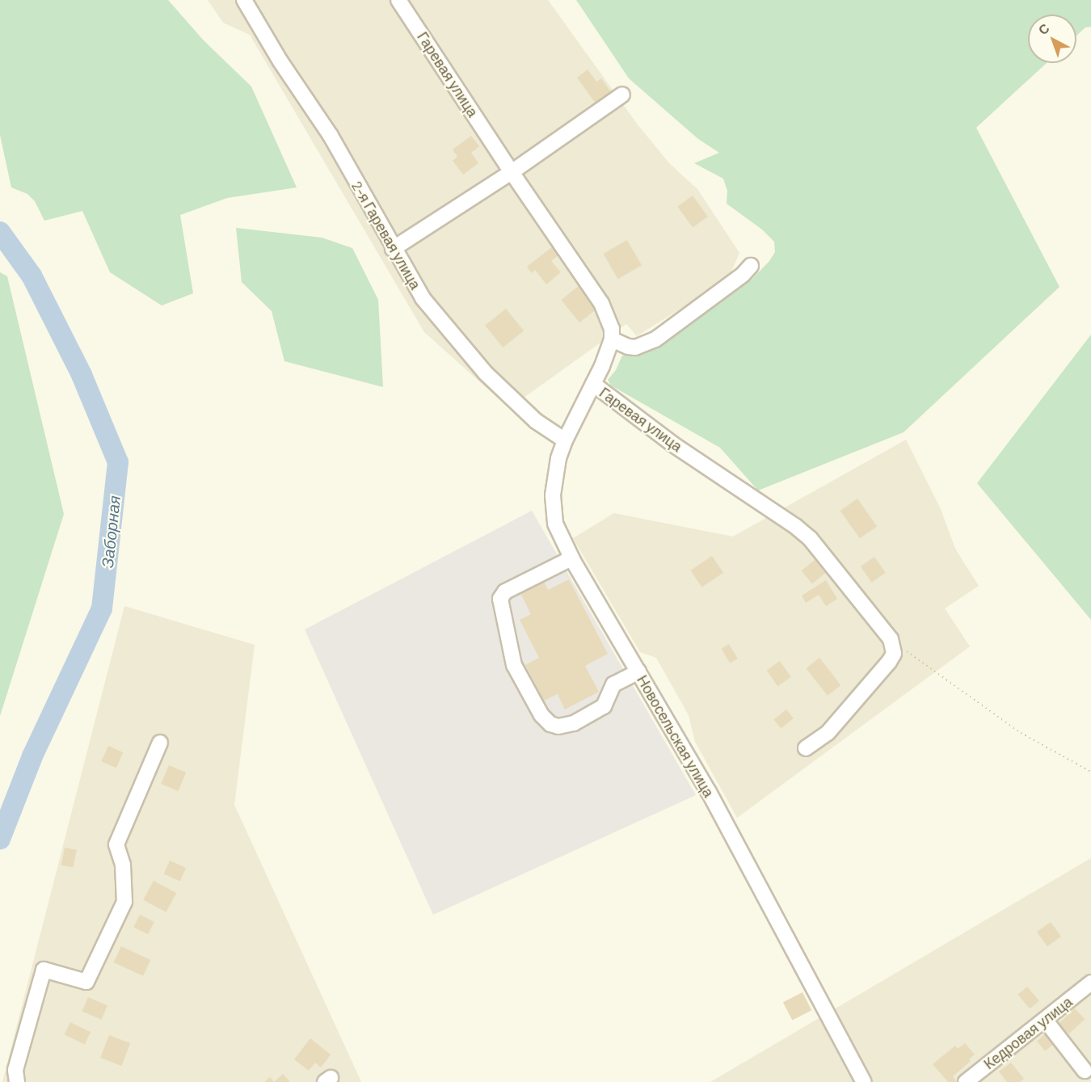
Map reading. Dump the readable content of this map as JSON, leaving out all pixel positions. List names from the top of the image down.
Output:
{
  "streets": {
    "street": [
      "Гаревая улица",
      "2-я Гаревая улица",
      "Новосельская улица",
      "Кедровая улица"
    ]
  },
  "crossings": [
    ["Гаревая улица", "Новосельская улица"],
    ["2-я Гаревая улица", "Новосельская улица"]
  ],
  "water": ["Заборная"],
  "north": "top left"
}
